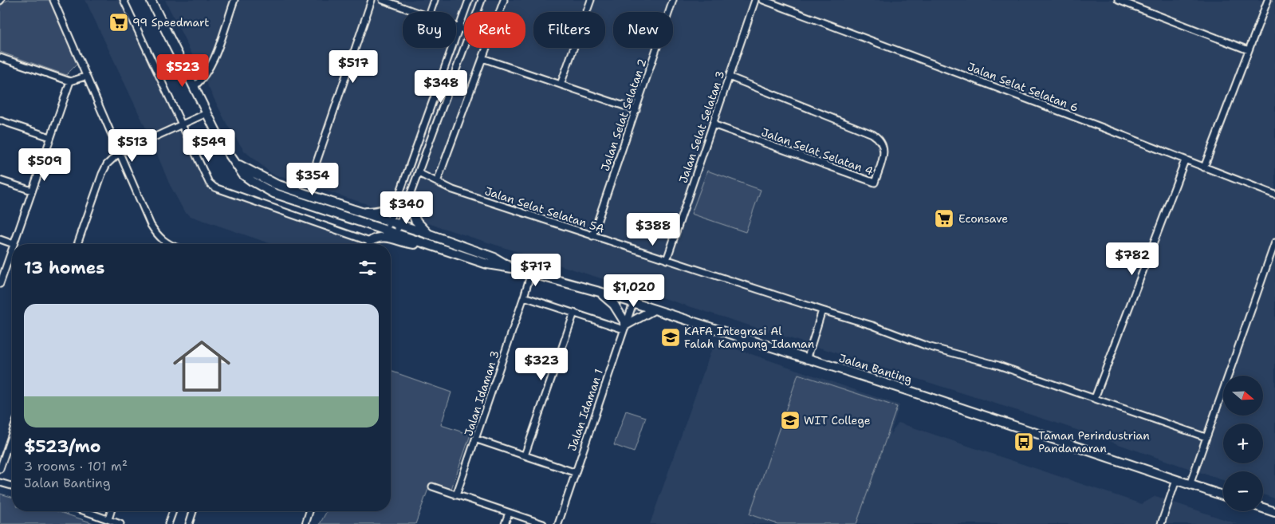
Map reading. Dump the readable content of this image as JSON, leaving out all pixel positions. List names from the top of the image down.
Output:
{
  "streets": {
    "main road": ["Jalan Banting"],
    "street": [
      "Jalan Selat Selatan 6",
      "Jalan Selat Selatan 2",
      "Jalan Selat Selatan 3",
      "Jalan Selat Selatan 4",
      "Jalan Selat Selatan 5A",
      "Jalan Idaman 3",
      "Jalan Idaman 1"
    ]
  },
  "crossings": [
    ["Jalan Selat Selatan 2", "Jalan Selat Selatan 5A"],
    ["Jalan Selat Selatan 3", "Jalan Selat Selatan 4"],
    ["Jalan Selat Selatan 3", "Jalan Selat Selatan 5A"],
    ["Jalan Banting", "Jalan Idaman 3"],
    ["Jalan Banting", "Jalan Idaman 1"]
  ],
  "places": {
    "supermarket": ["99 Speedmart", "Econsave"],
    "school or university": ["KAFA Integrasi Al Falah Kampung Idaman", "WIT College"],
    "bus stop": ["Taman Perindustrian Pandamaran"]
  },
  "north": "right",
  "page": {
    "chip": [
      "Buy",
      "Rent",
      "Filters",
      "New"
    ],
    "price": [
      "$517",
      "$523",
      "$348",
      "$513",
      "$549",
      "$509",
      "$354",
      "$340",
      "$388",
      "$782",
      "$717",
      "$1,020",
      "$323"
    ],
    "heading": "13 homes",
    "list": [
      {
        "name": "$523/mo",
        "note": "3 rooms · 101 m² · Jalan Banting"
      }
    ],
    "map_buttons": ["+", "−"]
  }
}
